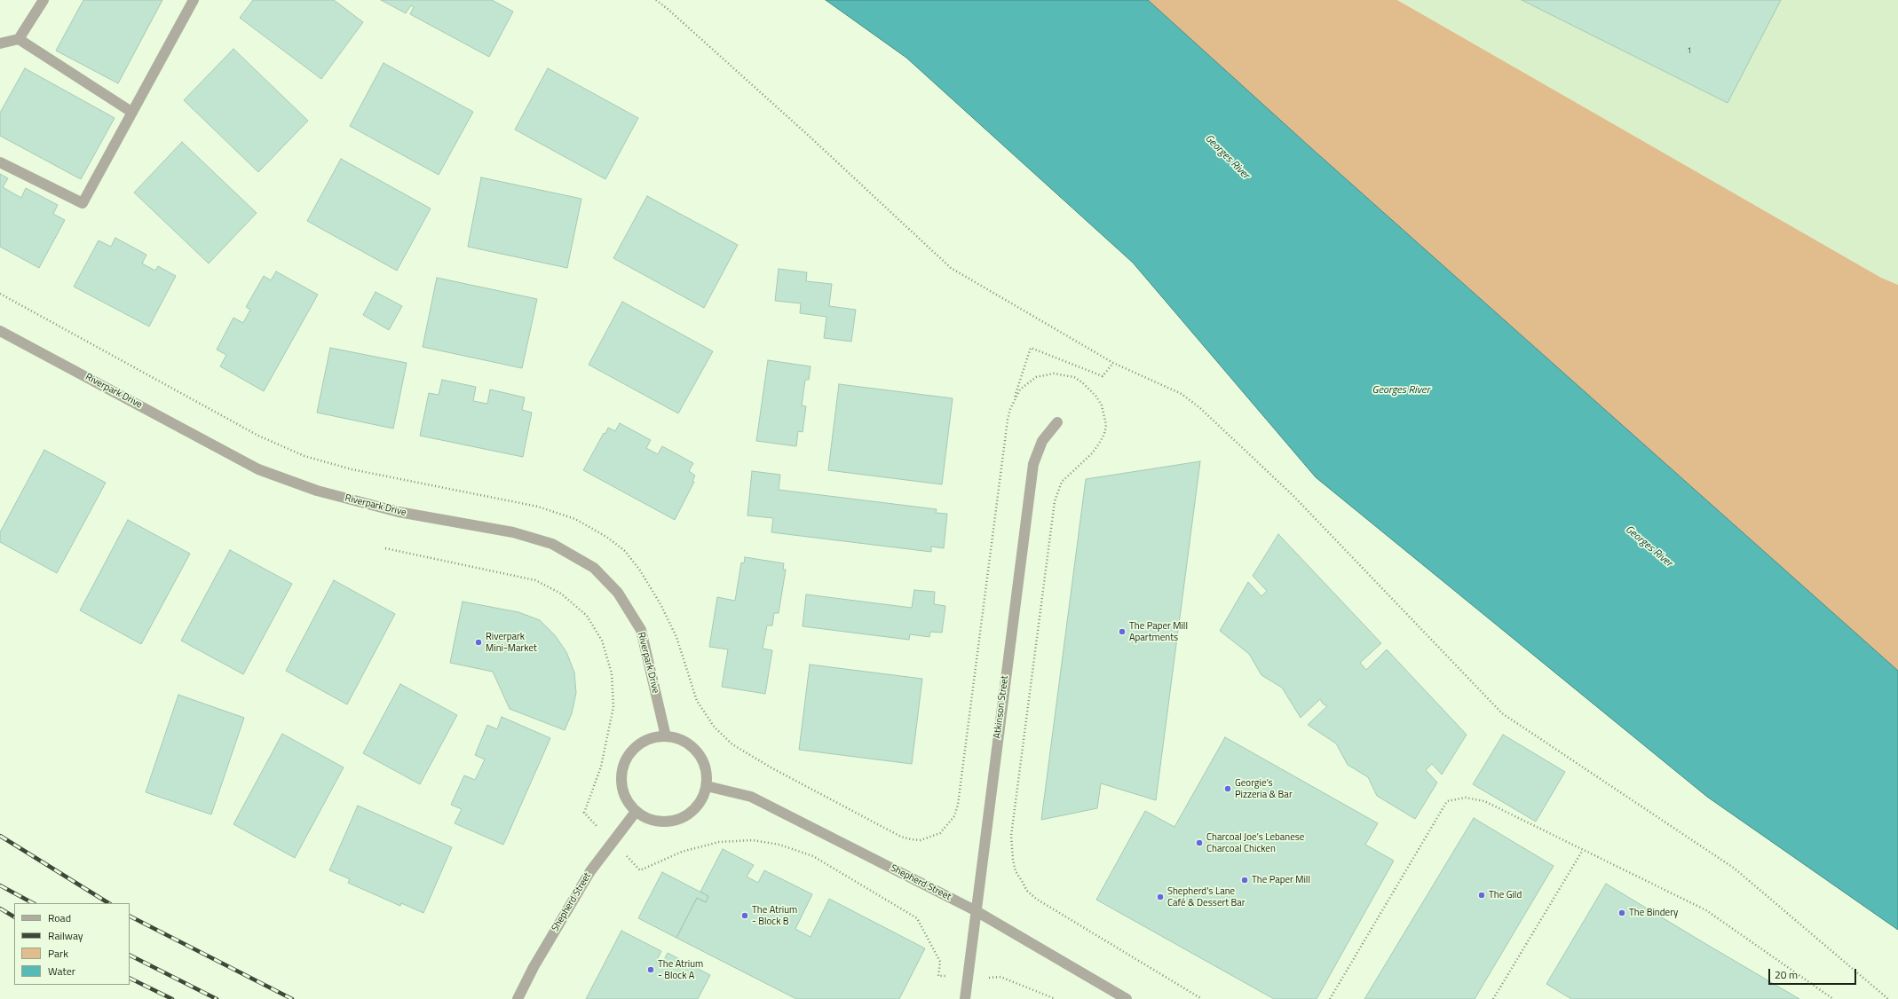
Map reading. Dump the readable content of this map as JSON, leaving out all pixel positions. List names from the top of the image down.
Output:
{
  "streets": {
    "street": ["Riverpark Drive", "Atkinson Street", "Shepherd Street"]
  },
  "crossings": [
    ["Riverpark Drive", "Shepherd Street"],
    ["Atkinson Street", "Shepherd Street"]
  ],
  "water": ["Georges River"],
  "places": [
    "The Paper Mill Apartments",
    "Riverpark Mini-Market",
    "Georgie’s Pizzeria & Bar",
    "Charcoal Joe’s Lebanese Charcoal Chicken",
    "The Paper Mill",
    "The Gild",
    "Shepherd’s Lane Café & Dessert Bar",
    "The Bindery",
    "The Atrium - Block B",
    "The Atrium - Block A"
  ],
  "house_numbers": ["1"],
  "legend": [
    "Road",
    "Railway",
    "Park",
    "Water"
  ],
  "scale_bar": "20 m"
}
